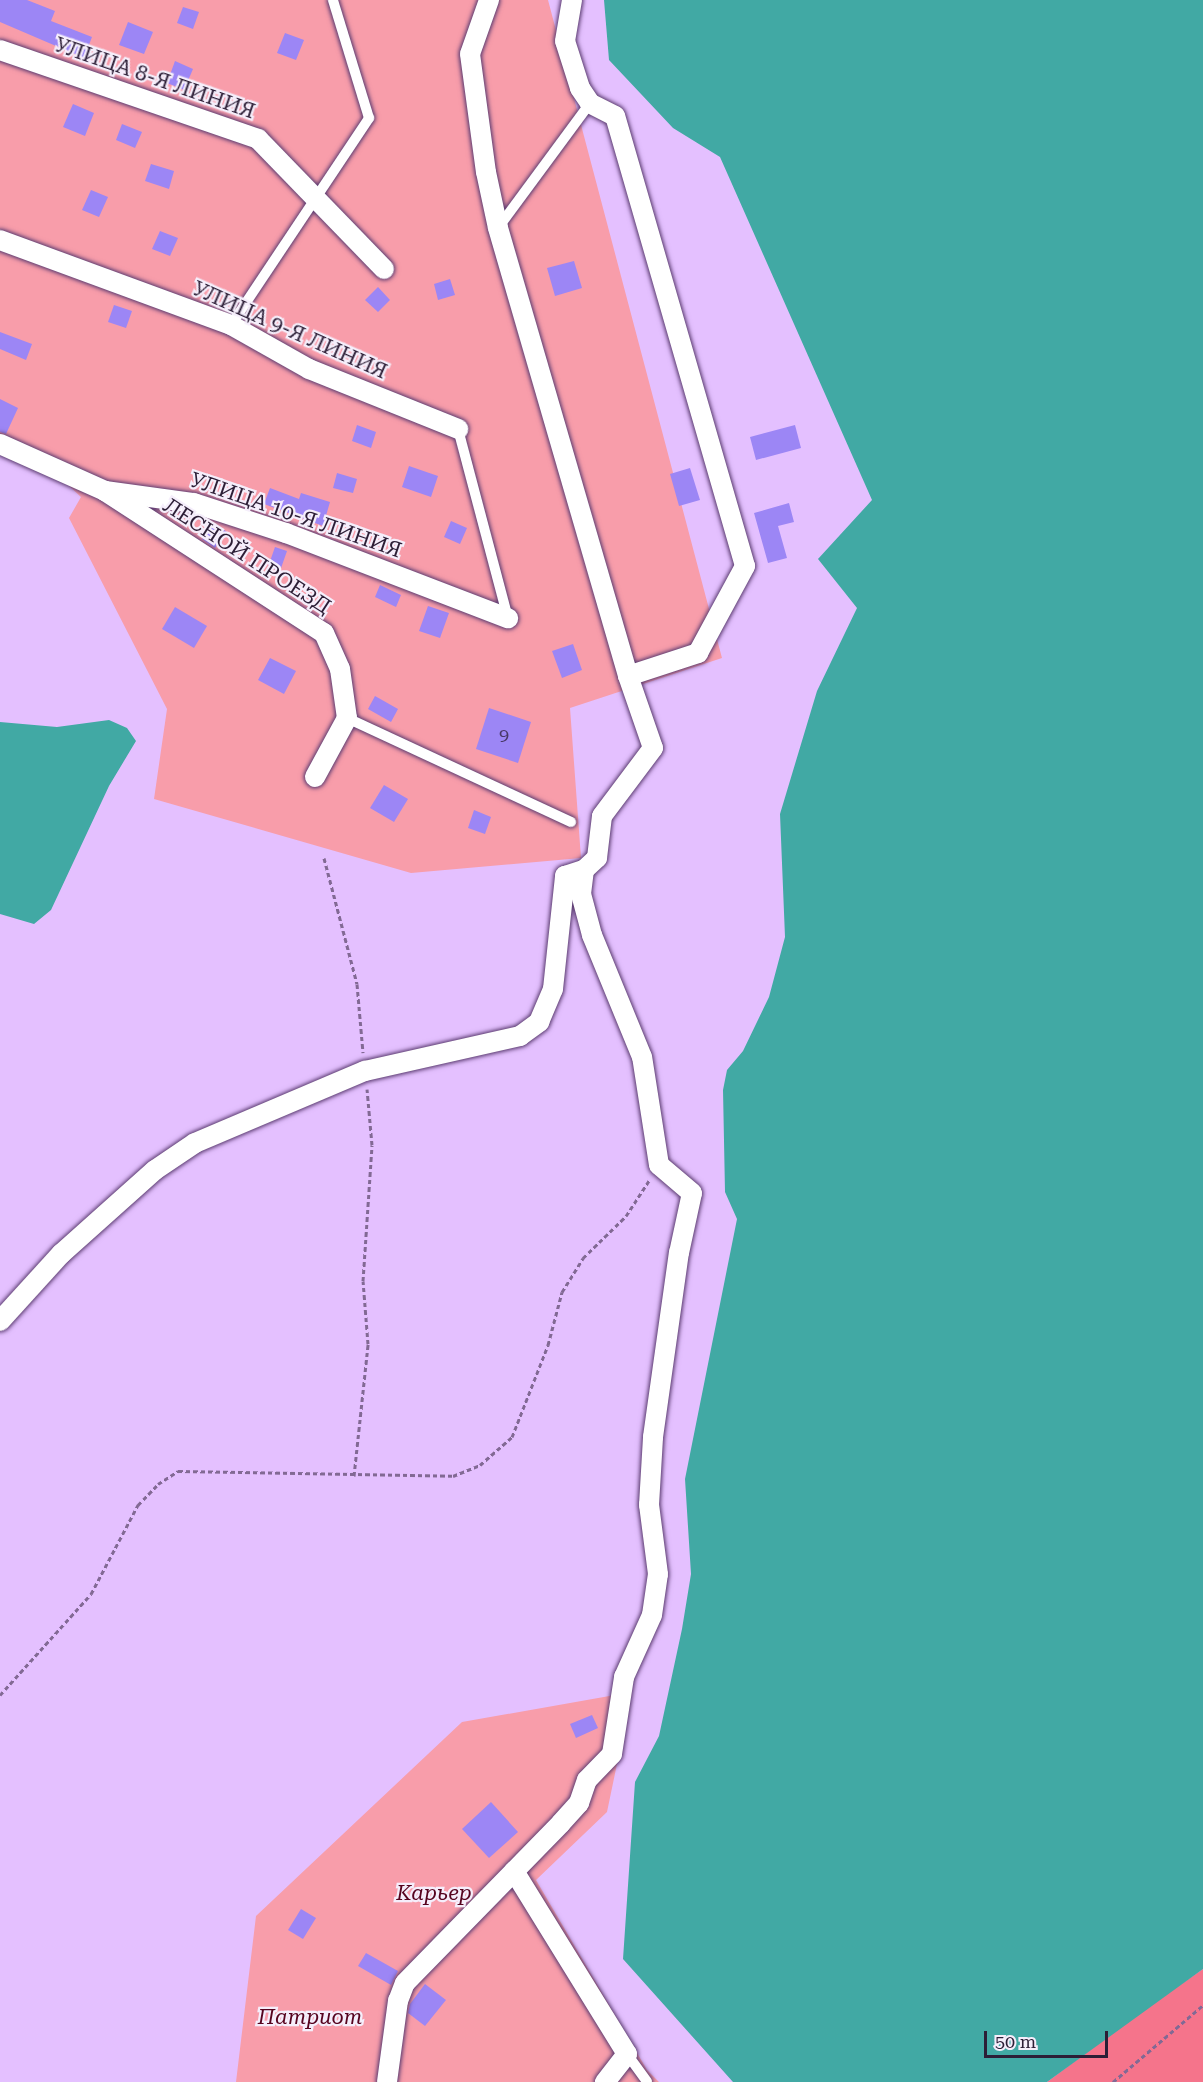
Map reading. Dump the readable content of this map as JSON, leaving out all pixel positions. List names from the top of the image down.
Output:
{
  "streets": {
    "street": [
      "УЛИЦА 8-Я ЛИНИЯ",
      "УЛИЦА 9-Я ЛИНИЯ",
      "УЛИЦА 10-Я ЛИНИЯ",
      "ЛЕСНОЙ ПРОЕЗД"
    ]
  },
  "crossings": [
    ["УЛИЦА 10-Я ЛИНИЯ", "ЛЕСНОЙ ПРОЕЗД"]
  ],
  "parks": ["Карьер", "Патриот"],
  "house_numbers": ["9"],
  "scale_bar": "50 m"
}
